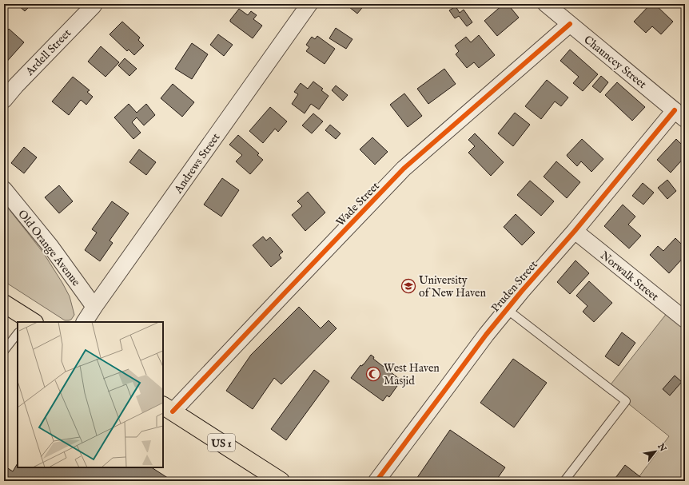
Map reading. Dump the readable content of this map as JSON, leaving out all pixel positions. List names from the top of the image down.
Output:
{
  "streets": {
    "main road": ["US 1"],
    "street": [
      "Ardell Street",
      "Chauncey Street",
      "Andrews Street",
      "Wade Street",
      "Old Orange Avenue",
      "Norwalk Street",
      "Pruden Street"
    ]
  },
  "crossings": [
    ["Chauncey Street", "Wade Street"],
    ["Chauncey Street", "Pruden Street"],
    ["Andrews Street", "Old Orange Avenue"],
    ["Wade Street", "US 1"],
    ["Norwalk Street", "Pruden Street"]
  ],
  "places": {
    "school or university": ["University of New Haven"],
    "mosque": ["West Haven Masjid"]
  },
  "north": "top right"
}
